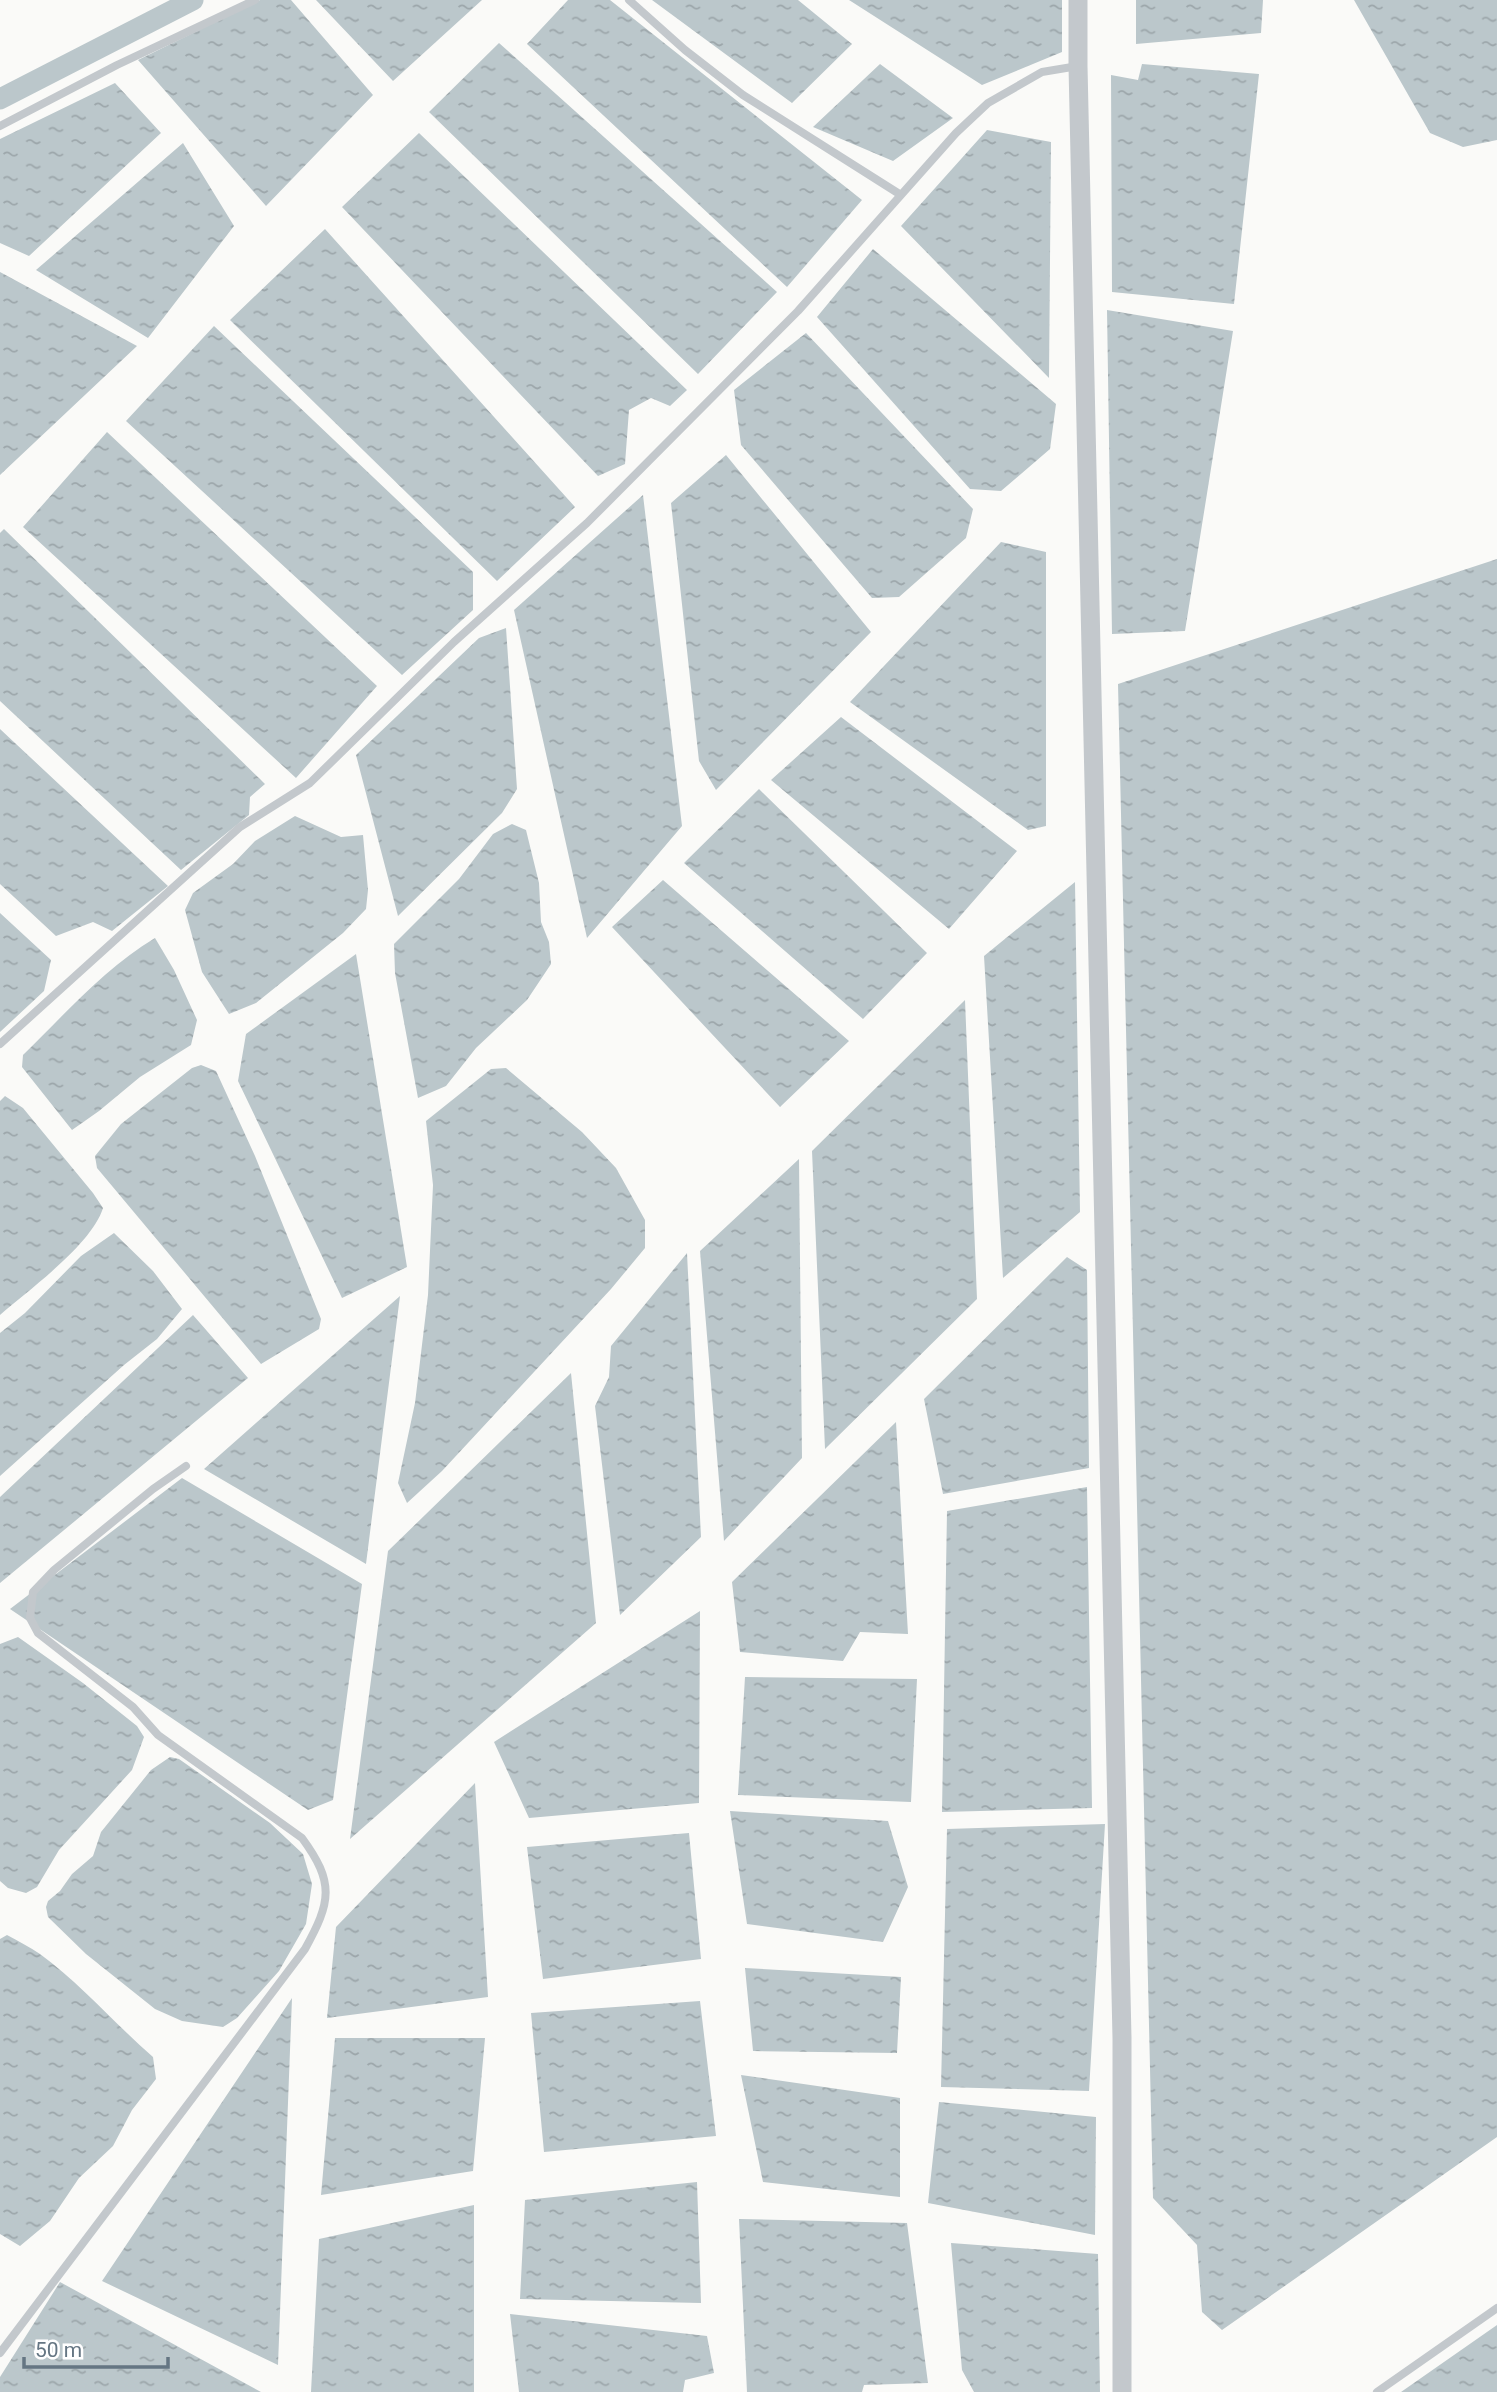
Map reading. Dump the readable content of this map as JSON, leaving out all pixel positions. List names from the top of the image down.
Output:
{
  "scale_bar": "50 m"
}
